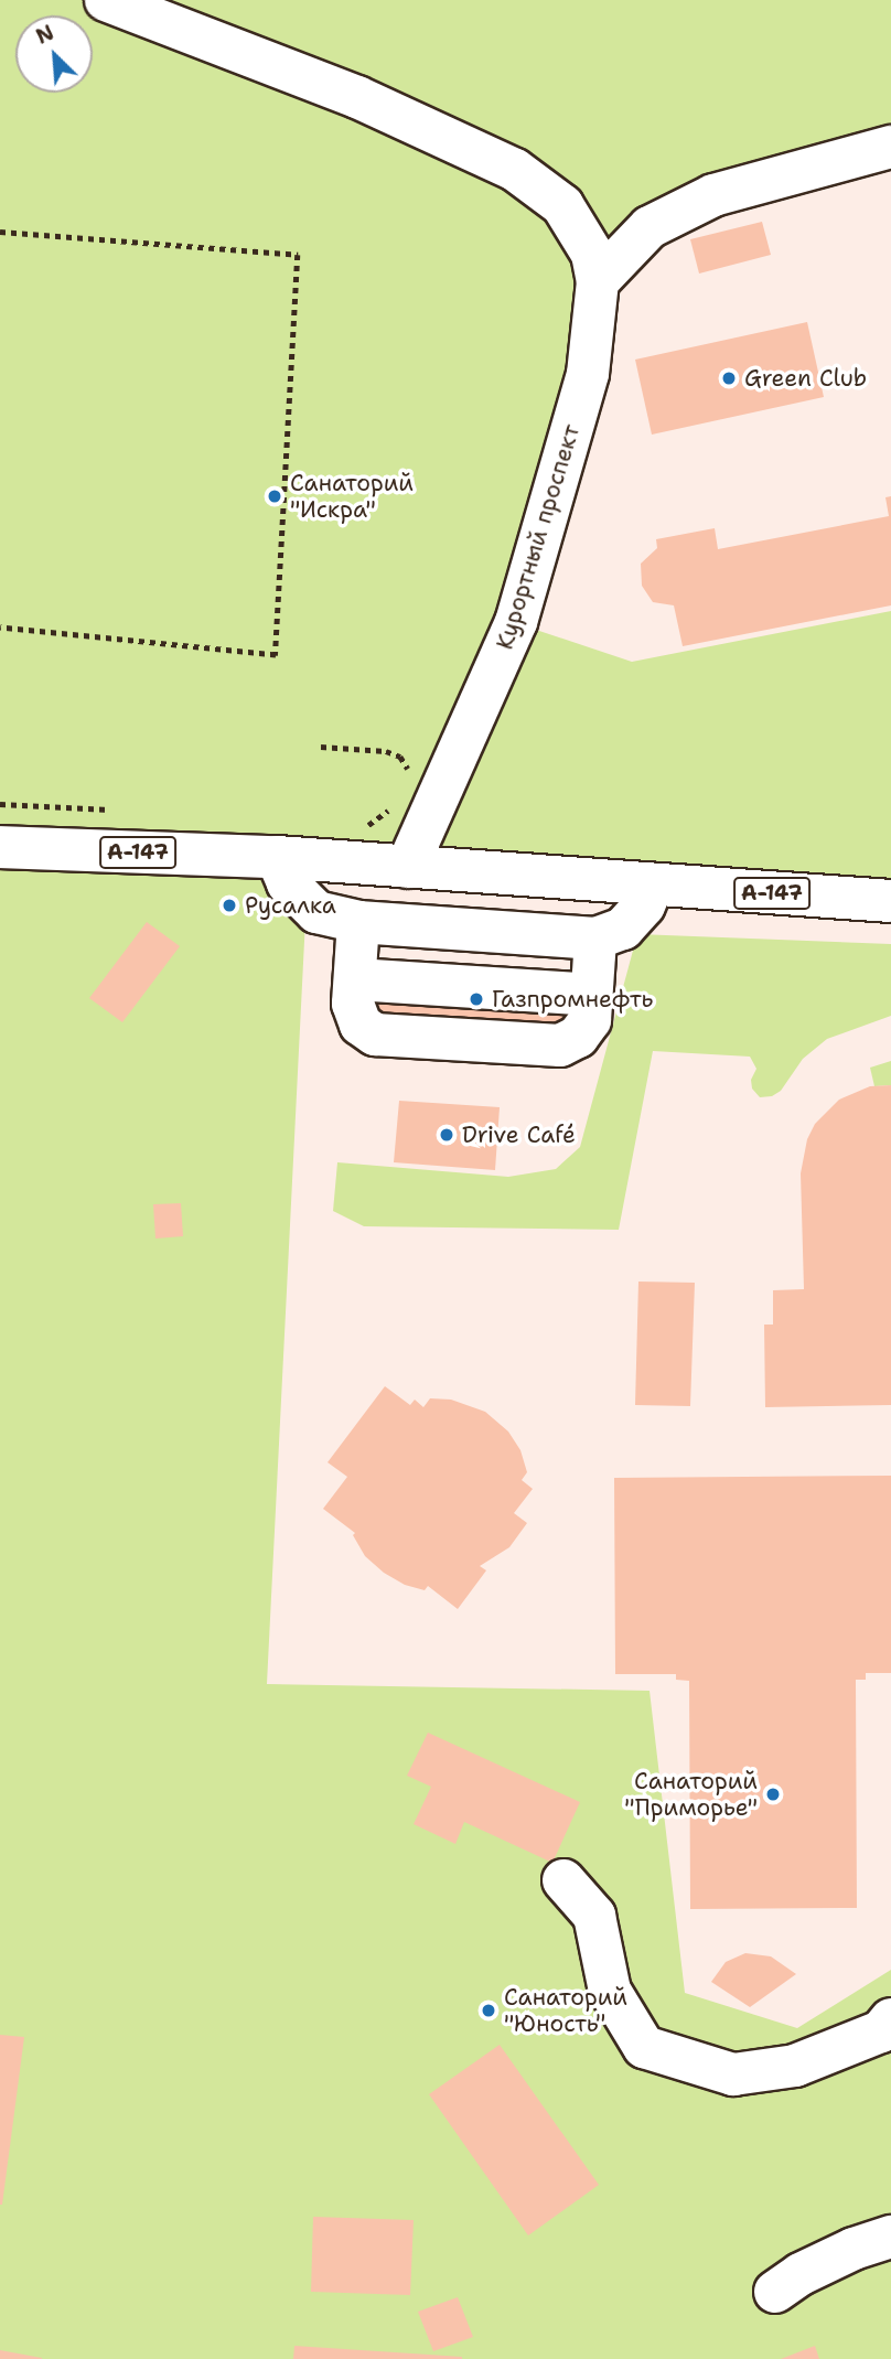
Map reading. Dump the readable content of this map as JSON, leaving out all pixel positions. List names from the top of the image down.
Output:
{
  "streets": {
    "street": ["Курортный проспект", "А-147"]
  },
  "crossings": [
    ["Курортный проспект", "А-147"]
  ],
  "places": [
    "Green Club",
    "Санаторий \"Искра\"",
    "Русалка",
    "Газпромнефть",
    "Drive Café",
    "Санаторий \"Приморье\"",
    "Санаторий \"Юность\""
  ],
  "north": "top left"
}
